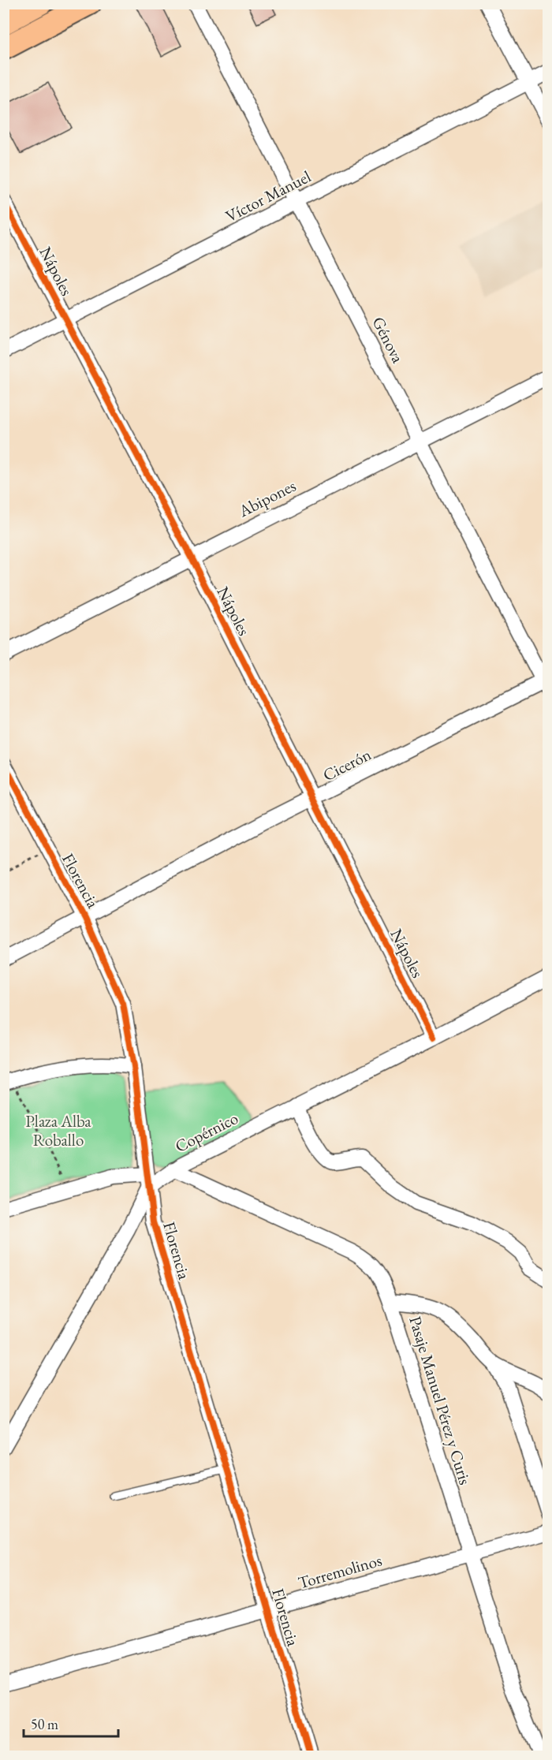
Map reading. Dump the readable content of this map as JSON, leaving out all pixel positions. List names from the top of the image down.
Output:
{
  "streets": {
    "street": [
      "Víctor Manuel",
      "Nápoles",
      "Génova",
      "Abipones",
      "Cicerón",
      "Florencia",
      "Copérnico",
      "Pasaje Manuel Pérez y Curis",
      "Torremolinos"
    ]
  },
  "crossings": [
    ["Víctor Manuel", "Nápoles"],
    ["Víctor Manuel", "Génova"],
    ["Nápoles", "Abipones"],
    ["Nápoles", "Cicerón"],
    ["Nápoles", "Copérnico"],
    ["Génova", "Abipones"],
    ["Génova", "Cicerón"],
    ["Cicerón", "Florencia"],
    ["Florencia", "Copérnico"],
    ["Florencia", "Torremolinos"],
    ["Copérnico", "Pasaje Manuel Pérez y Curis"],
    ["Pasaje Manuel Pérez y Curis", "Torremolinos"]
  ],
  "parks": ["Plaza Alba Roballo"],
  "scale_bar": "50 m"
}
